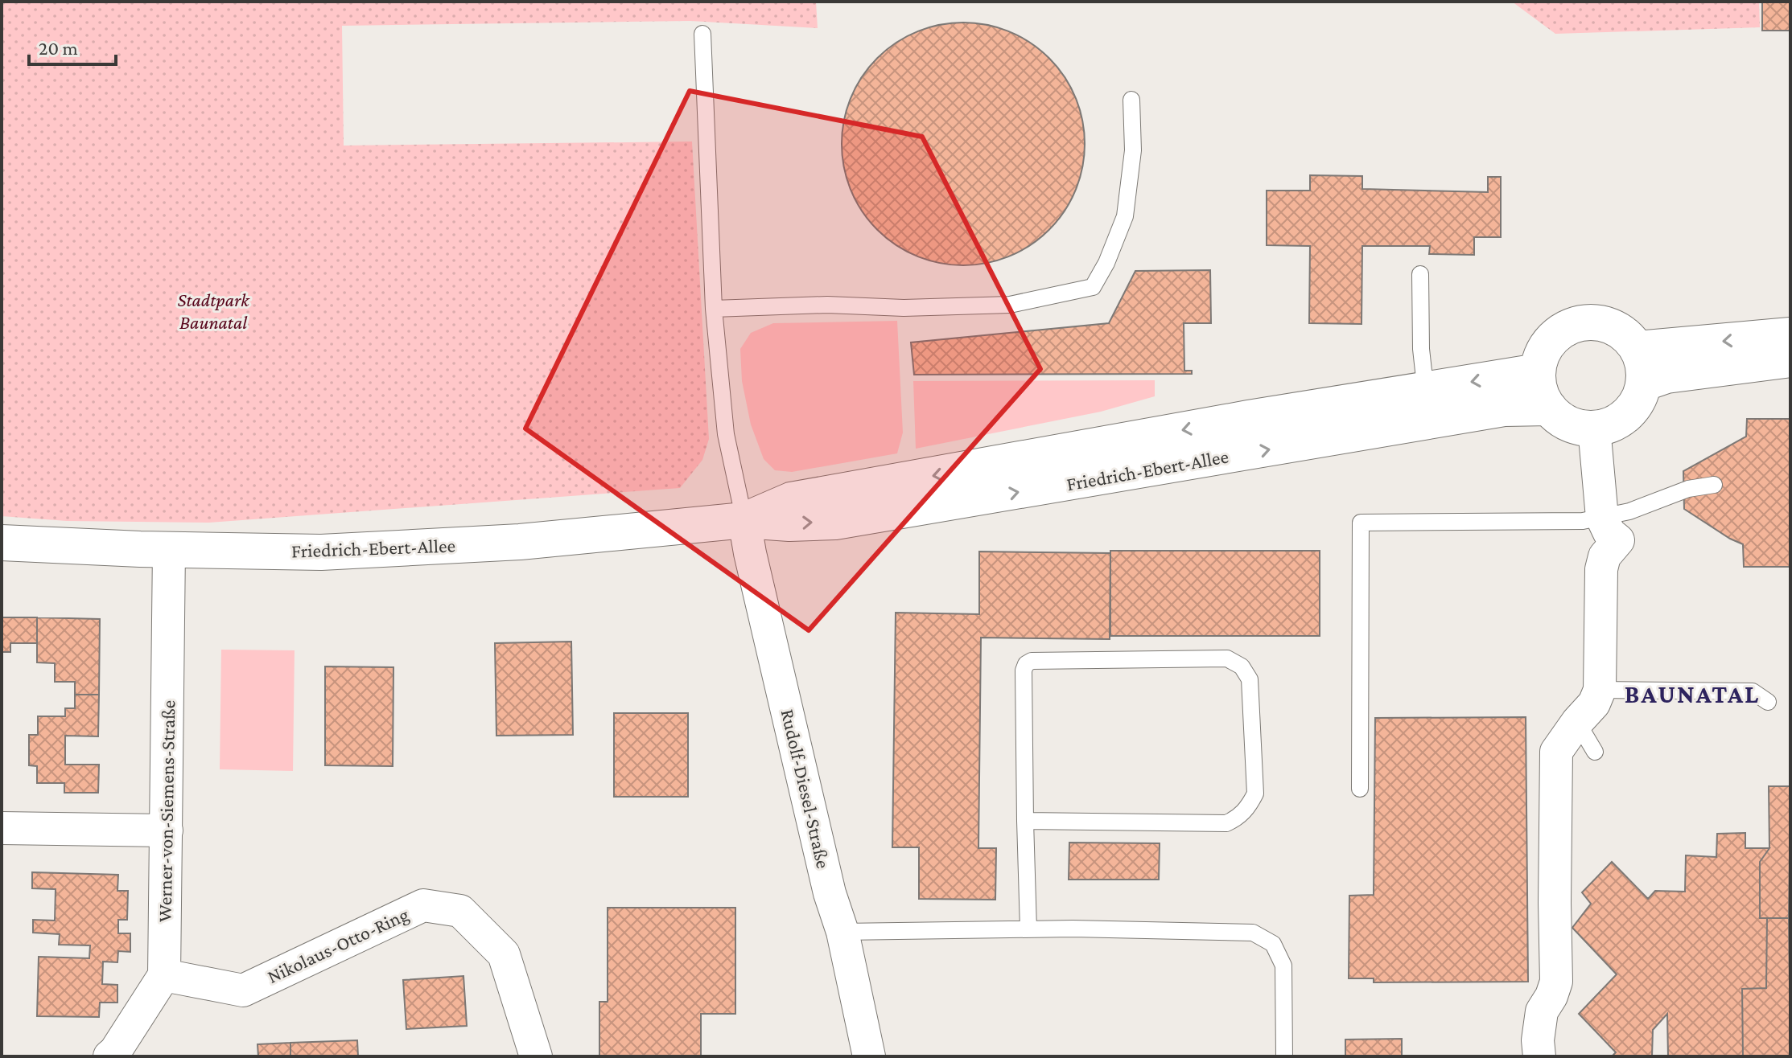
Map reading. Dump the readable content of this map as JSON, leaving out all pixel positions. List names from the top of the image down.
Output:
{
  "streets": {
    "street": [
      "Friedrich-Ebert-Allee",
      "Rudolf-Diesel-Straße",
      "Werner-von-Siemens-Straße",
      "Nikolaus-Otto-Ring"
    ]
  },
  "crossings": [
    ["Friedrich-Ebert-Allee", "Rudolf-Diesel-Straße"],
    ["Friedrich-Ebert-Allee", "Werner-von-Siemens-Straße"],
    ["Werner-von-Siemens-Straße", "Nikolaus-Otto-Ring"]
  ],
  "districts": ["BAUNATAL"],
  "parks": ["Stadtpark Baunatal"],
  "scale_bar": "20 m"
}
